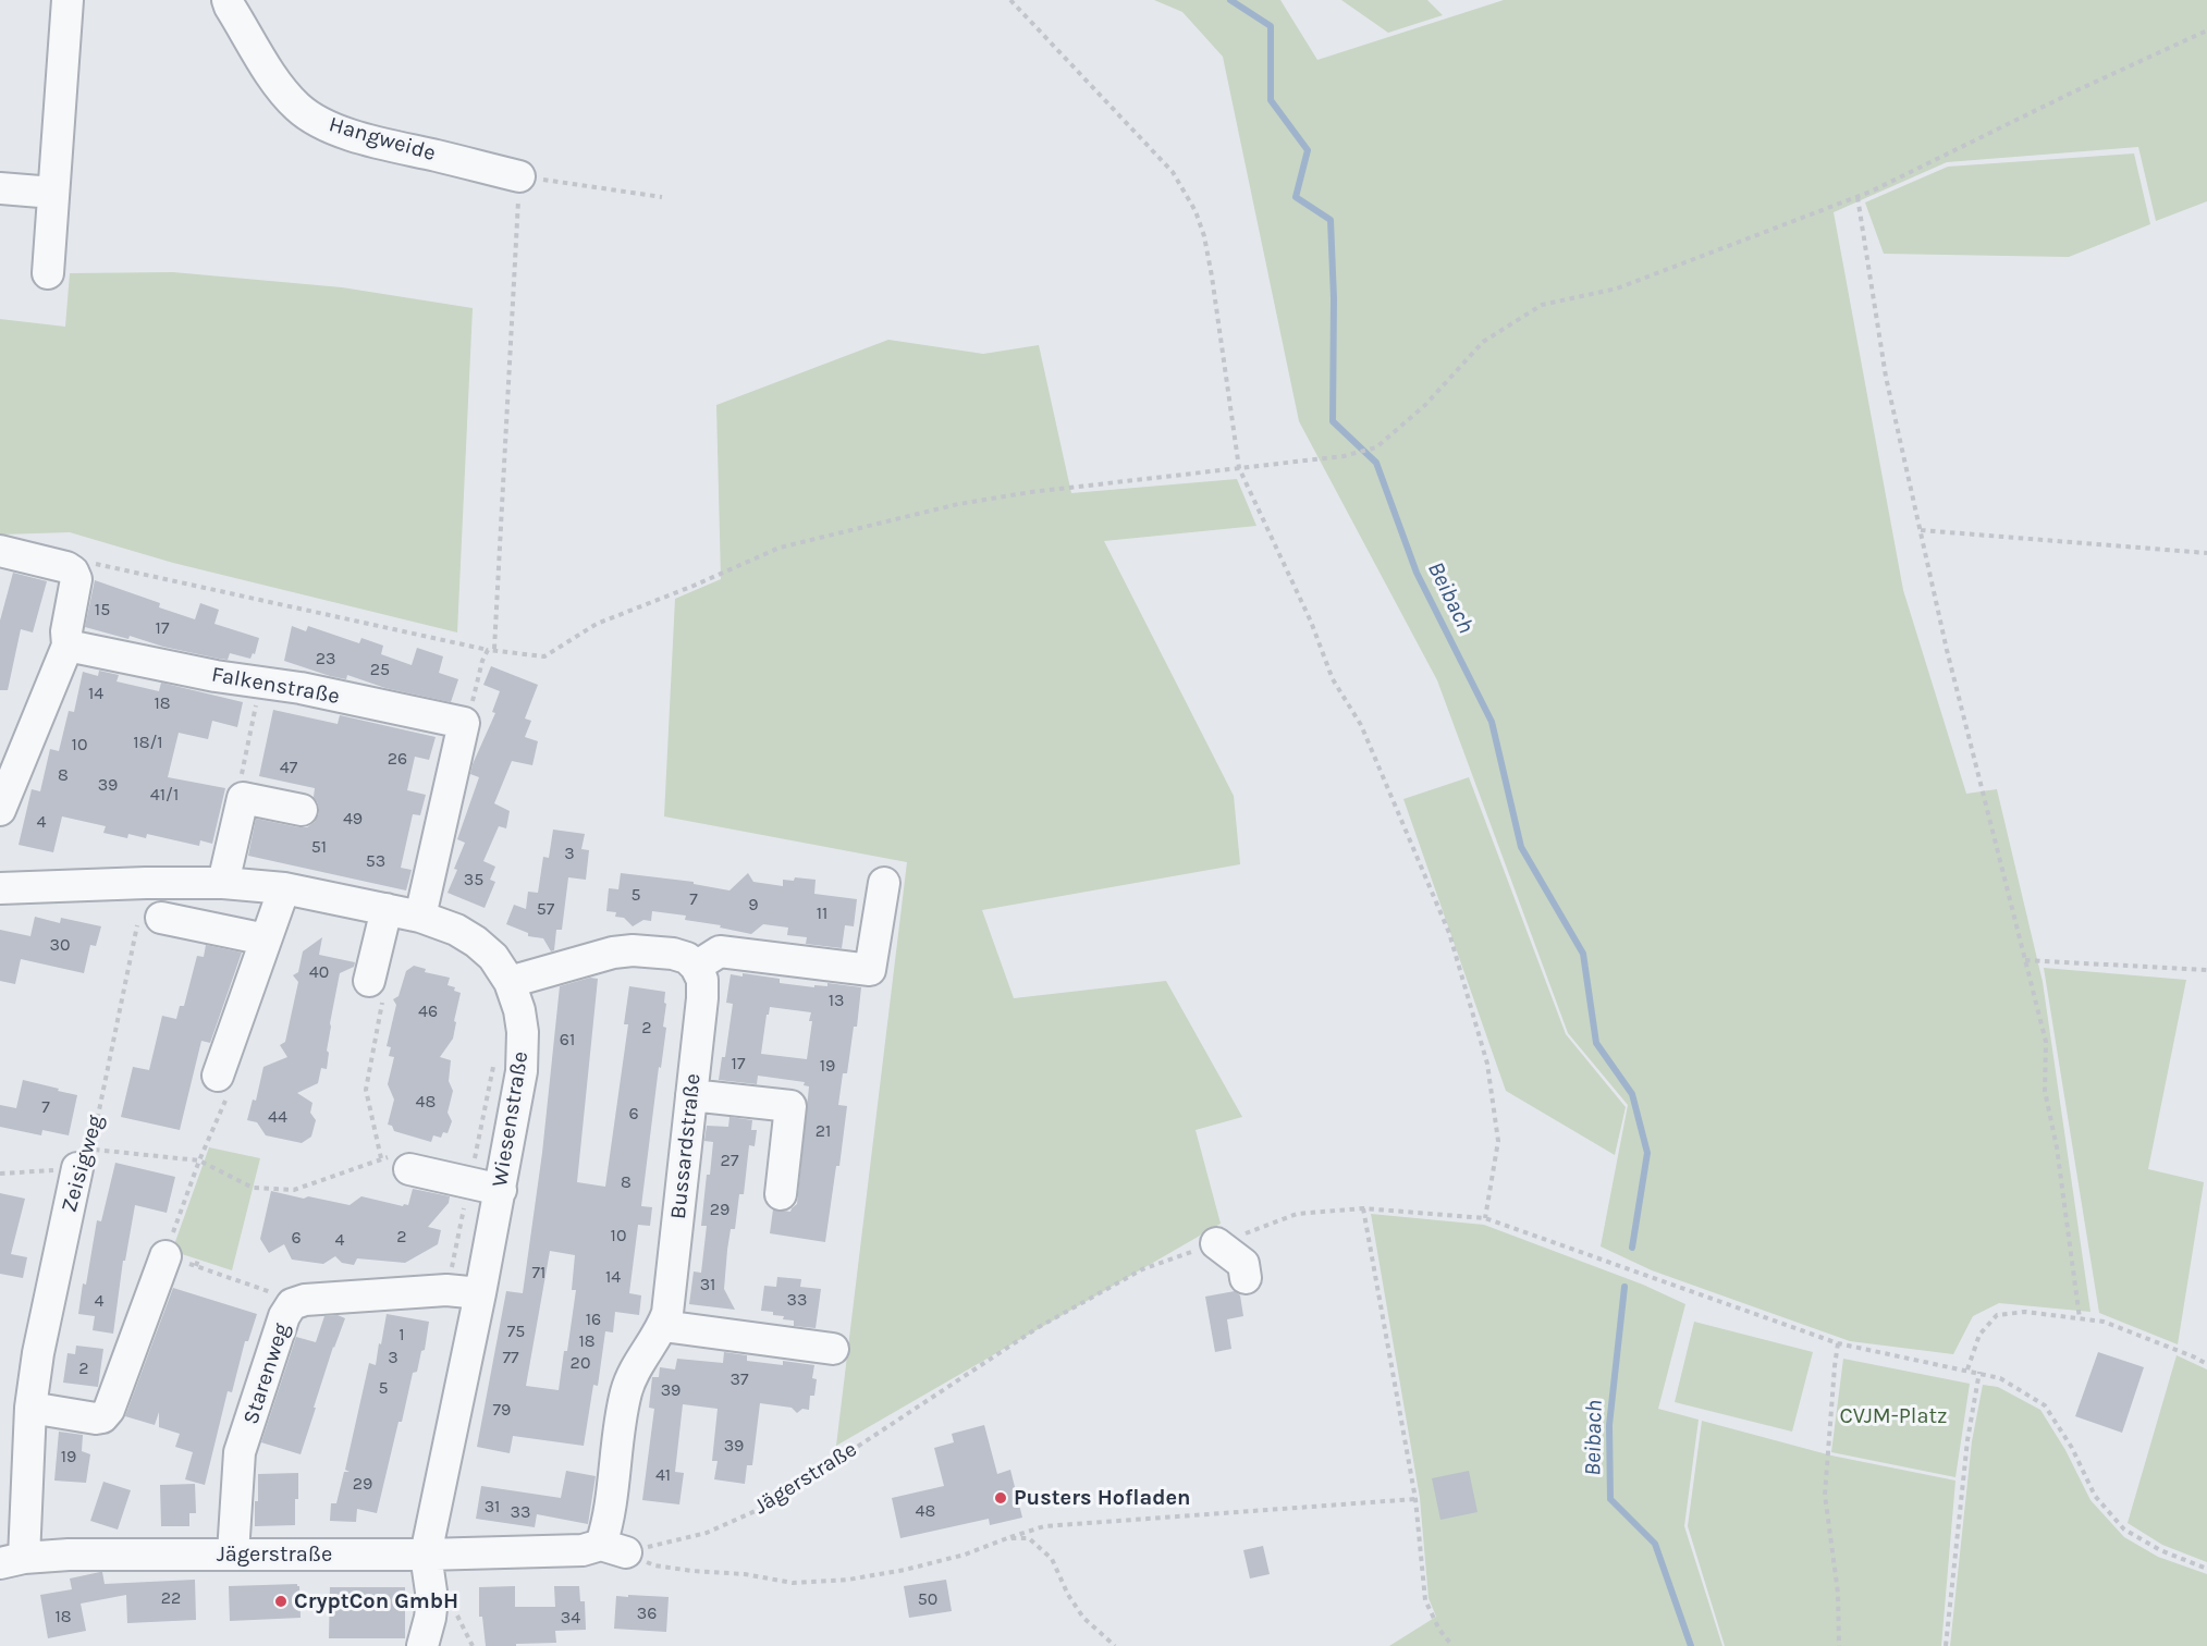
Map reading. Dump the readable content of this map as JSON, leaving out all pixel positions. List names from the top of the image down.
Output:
{
  "streets": {
    "street": [
      "Hangweide",
      "Falkenstraße",
      "Wiesenstraße",
      "Bussardstraße",
      "Zeisigweg",
      "Starenweg",
      "Jägerstraße"
    ]
  },
  "crossings": [
    ["Wiesenstraße", "Starenweg"],
    ["Wiesenstraße", "Jägerstraße"],
    ["Bussardstraße", "Jägerstraße"],
    ["Zeisigweg", "Jägerstraße"],
    ["Starenweg", "Jägerstraße"]
  ],
  "water": ["Beibach"],
  "parks": ["CVJM-Platz"],
  "places": ["Pusters Hofladen", "CryptCon GmbH"],
  "house_numbers": [
    "15",
    "17",
    "23",
    "25",
    "14",
    "18",
    "18/1",
    "10",
    "26",
    "47",
    "8",
    "39",
    "41/1",
    "49",
    "4",
    "51",
    "3",
    "53",
    "35",
    "5",
    "7",
    "9",
    "57",
    "11",
    "30",
    "40",
    "13",
    "46",
    "2",
    "61",
    "17",
    "19",
    "48",
    "7",
    "6",
    "44",
    "21",
    "27",
    "8",
    "29",
    "10",
    "2",
    "6",
    "4",
    "71",
    "14",
    "31",
    "33",
    "4",
    "16",
    "75",
    "1",
    "18",
    "3",
    "77",
    "20",
    "2",
    "37",
    "5",
    "39",
    "79",
    "39",
    "19",
    "41",
    "29",
    "31",
    "48",
    "33",
    "22",
    "50",
    "36",
    "18",
    "34"
  ]
}
